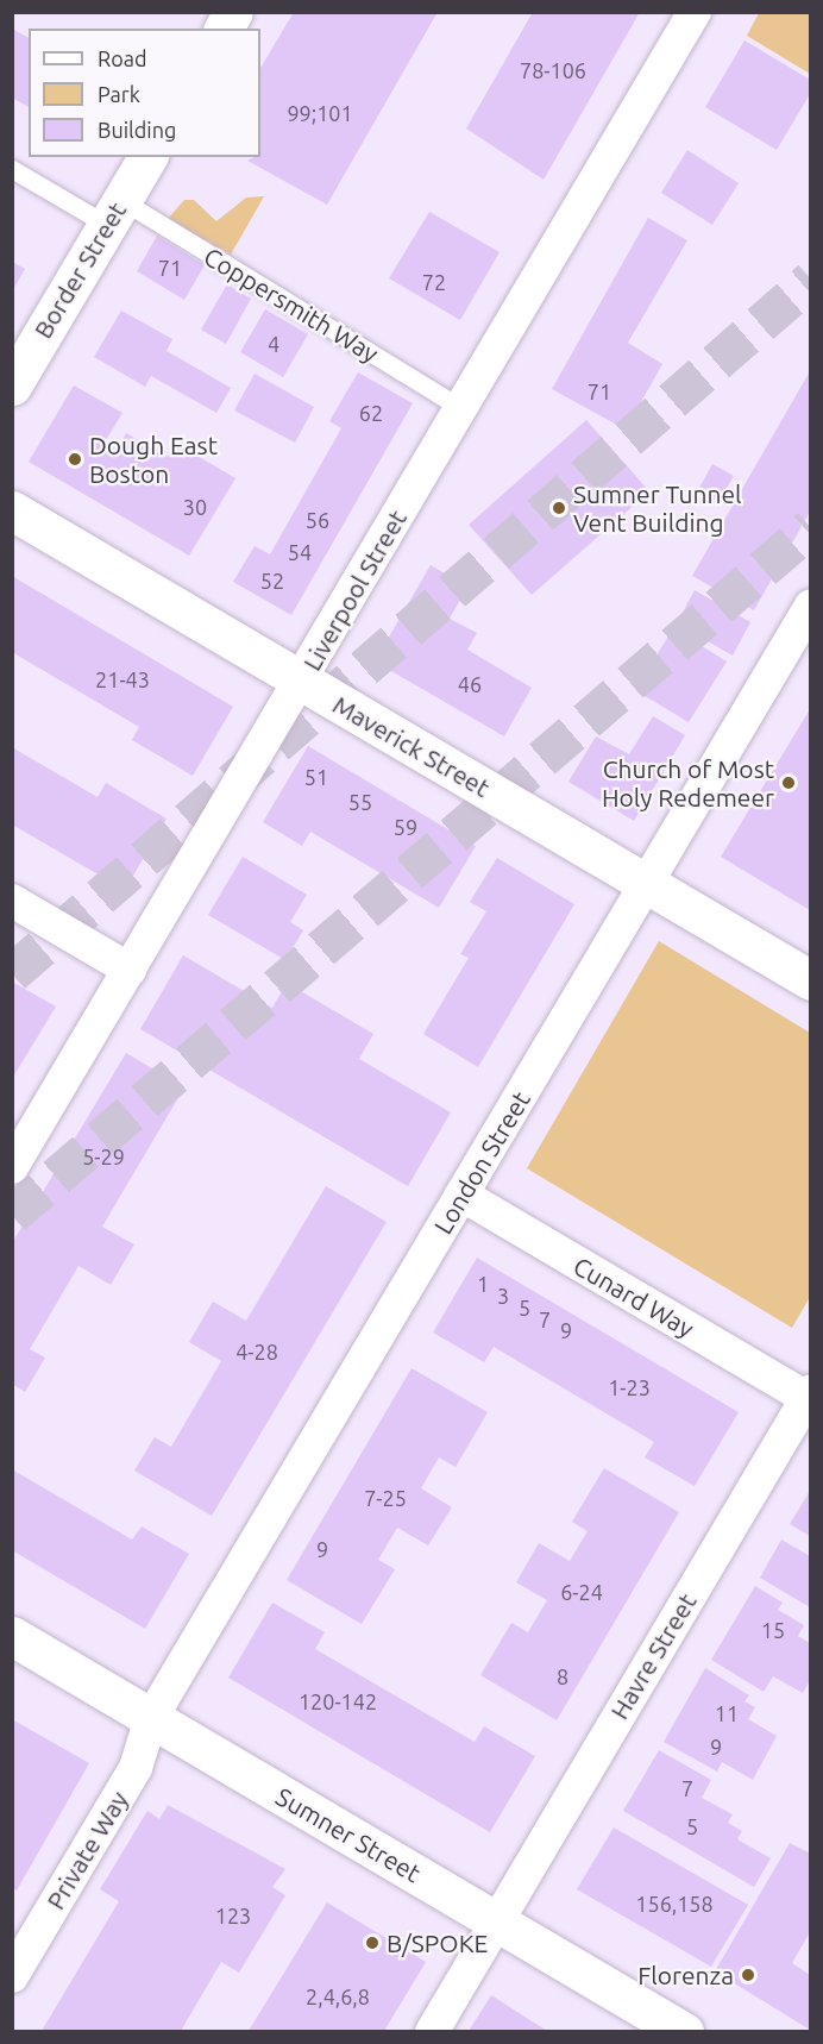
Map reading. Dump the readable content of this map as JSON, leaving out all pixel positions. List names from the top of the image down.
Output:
{
  "streets": {
    "main road": ["Border Street", "Maverick Street", "Sumner Street"],
    "street": [
      "Liverpool Street",
      "London Street",
      "Cunard Way",
      "Havre Street",
      "Private Way"
    ],
    "lane": ["Coppersmith Way"]
  },
  "crossings": [
    ["Border Street", "Coppersmith Way"],
    ["Coppersmith Way", "Liverpool Street"],
    ["Liverpool Street", "Maverick Street"],
    ["Maverick Street", "London Street"],
    ["London Street", "Cunard Way"],
    ["London Street", "Sumner Street"],
    ["London Street", "Private Way"],
    ["Cunard Way", "Havre Street"],
    ["Havre Street", "Sumner Street"],
    ["Sumner Street", "Private Way"]
  ],
  "places": [
    "Dough East Boston",
    "Sumner Tunnel Vent Building",
    "Church of Most Holy Redemeer",
    "B/SPOKE",
    "Florenza"
  ],
  "house_numbers": [
    "78-106",
    "99;101",
    "71",
    "72",
    "4",
    "71",
    "62",
    "30",
    "56",
    "54",
    "52",
    "21-43",
    "46",
    "51",
    "55",
    "59",
    "5-29",
    "1",
    "3",
    "5",
    "7",
    "9",
    "4-28",
    "1-23",
    "7-25",
    "9",
    "6-24",
    "15",
    "8",
    "120-142",
    "11",
    "9",
    "7",
    "5",
    "156,158",
    "123",
    "2,4,6,8"
  ],
  "legend": ["Road", "Park", "Building"]
}
